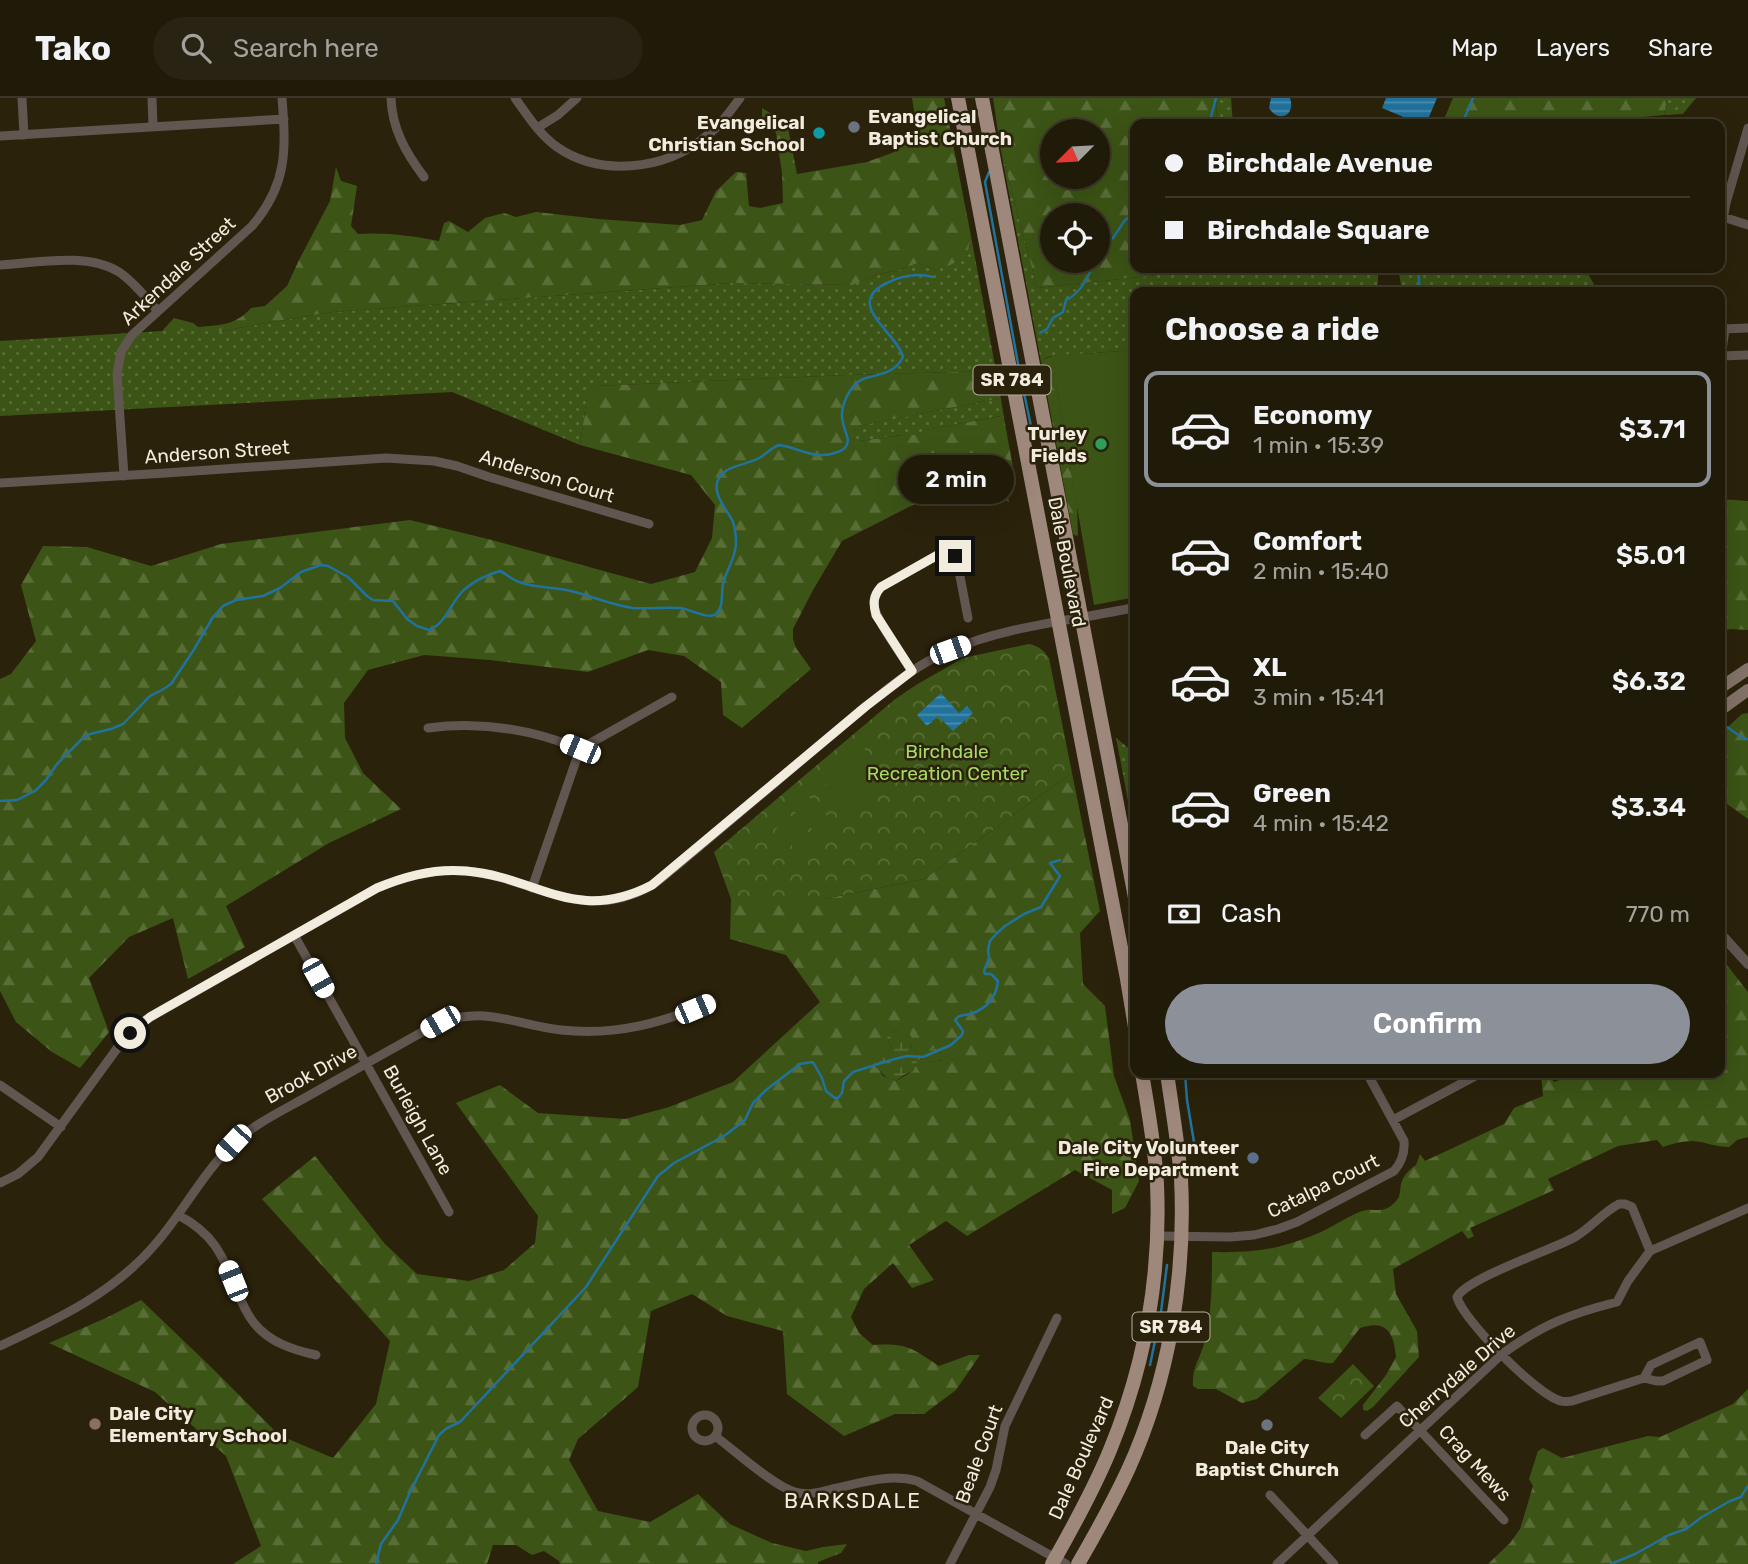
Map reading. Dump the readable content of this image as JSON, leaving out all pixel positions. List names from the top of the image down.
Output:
{
  "streets": {
    "main road": ["SR 784", "Dale Boulevard"],
    "street": [
      "Arkendale Street",
      "Anderson Street",
      "Anderson Court",
      "Brook Drive",
      "Burleigh Lane",
      "Catalpa Court",
      "Cherrydale Drive",
      "Beale Court",
      "Crag Mews"
    ]
  },
  "crossings": [
    ["Arkendale Street", "Anderson Street"],
    ["SR 784", "Catalpa Court"],
    ["Anderson Street", "Anderson Court"],
    ["Dale Boulevard", "Catalpa Court"],
    ["Brook Drive", "Burleigh Lane"],
    ["Cherrydale Drive", "Crag Mews"]
  ],
  "districts": ["BARKSDALE"],
  "parks": ["Birchdale Recreation Center"],
  "places": [
    "Evangelical Baptist Church",
    "Evangelical Christian School",
    "Turley Fields",
    "Dale City Volunteer Fire Department",
    "Dale City Elementary School",
    "Dale City Baptist Church"
  ],
  "north": "bottom left",
  "page": {
    "header": "Tako",
    "search": "Search here",
    "nav": ["Map", "Layers", "Share"],
    "banner": ["Birchdale Avenue", "Birchdale Square"],
    "heading": "Choose a ride",
    "list": [
      {
        "name": "Economy",
        "note": "1 min · 15:39",
        "value": "$3.71"
      },
      {
        "name": "Comfort",
        "note": "2 min · 15:40",
        "value": "$5.01"
      },
      {
        "name": "XL",
        "note": "3 min · 15:41",
        "value": "$6.32"
      },
      {
        "name": "Green",
        "note": "4 min · 15:42",
        "value": "$3.34"
      }
    ],
    "bubble": "2 min",
    "pay": ["Cash", "770 m"],
    "buttons": "Confirm"
  }
}
